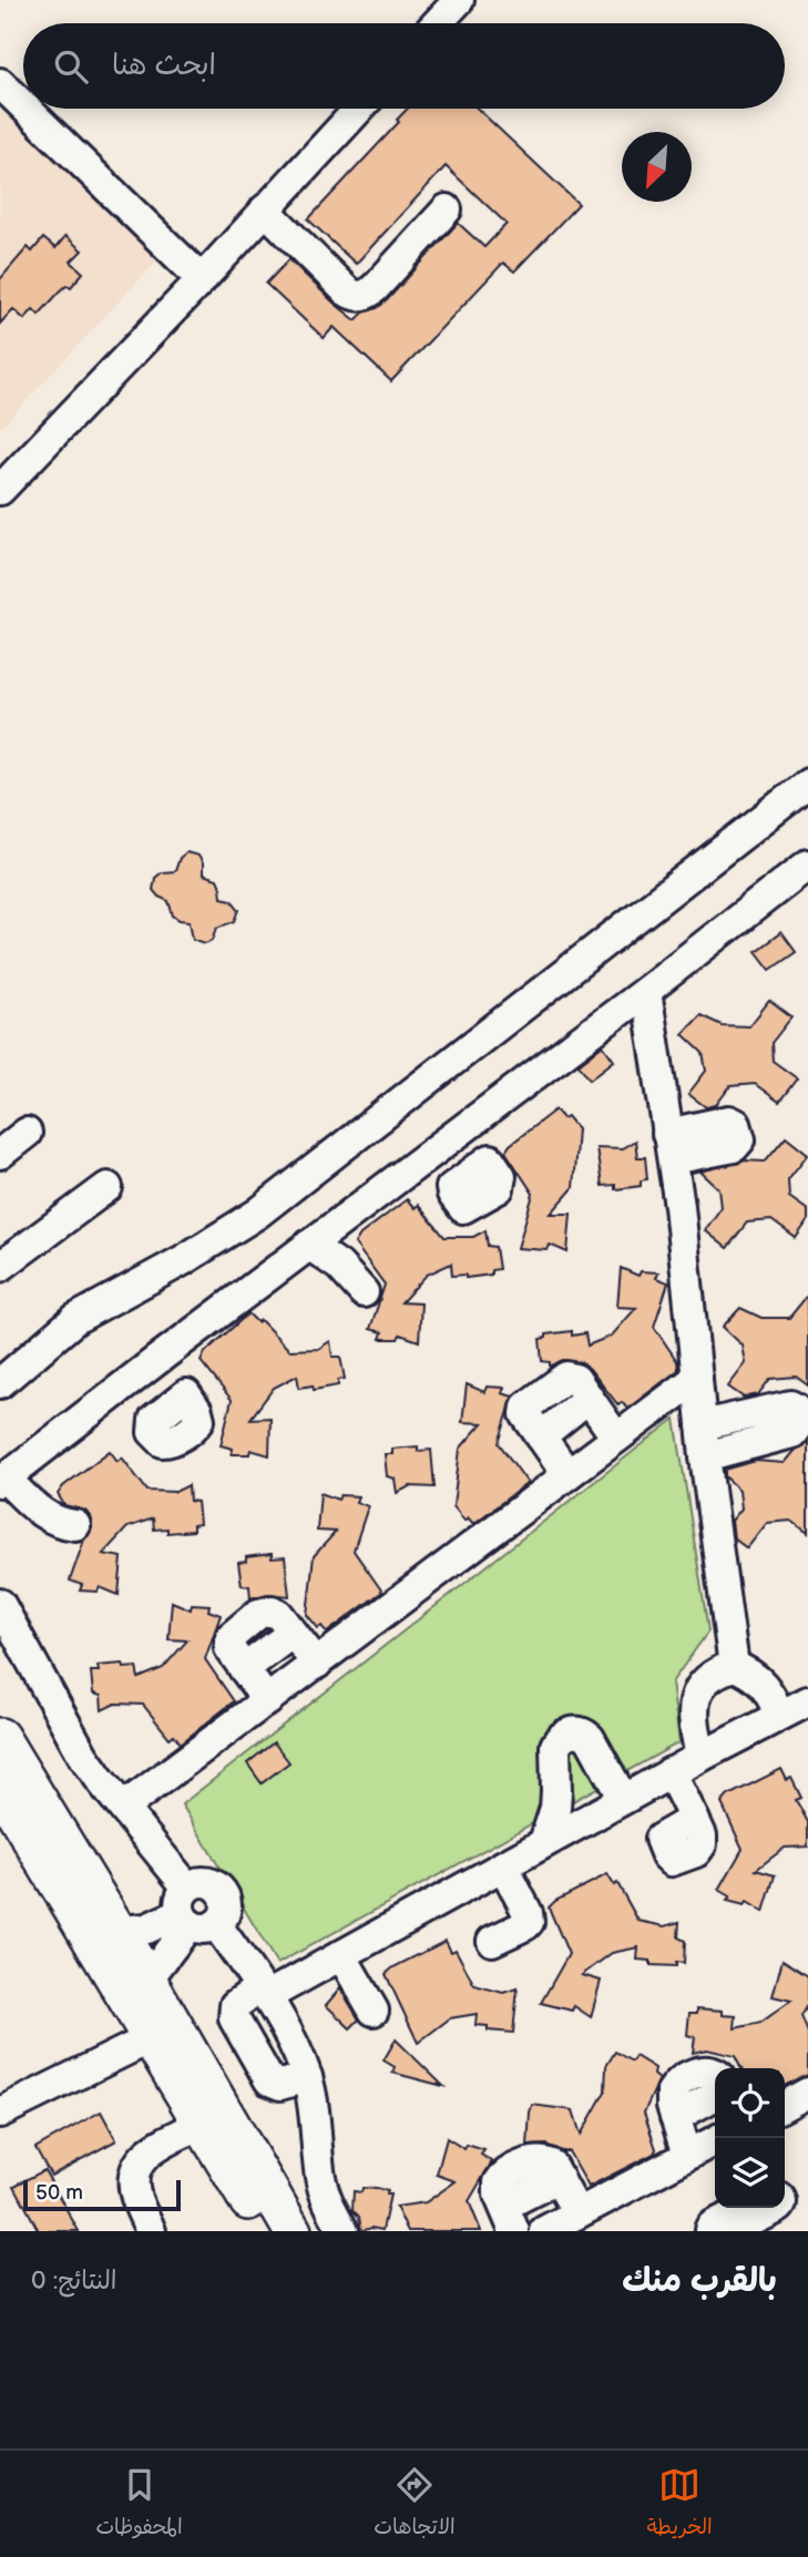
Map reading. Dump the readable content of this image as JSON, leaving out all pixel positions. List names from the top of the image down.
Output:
{
  "scale_bar": "50 m",
  "north": "bottom left",
  "page": {
    "search": "ابحث هنا",
    "scale": "50 m",
    "heading": ["بالقرب منك", "النتائج: 0"],
    "nav": ["الخريطة", "الاتجاهات", "المحفوظات"]
  }
}
